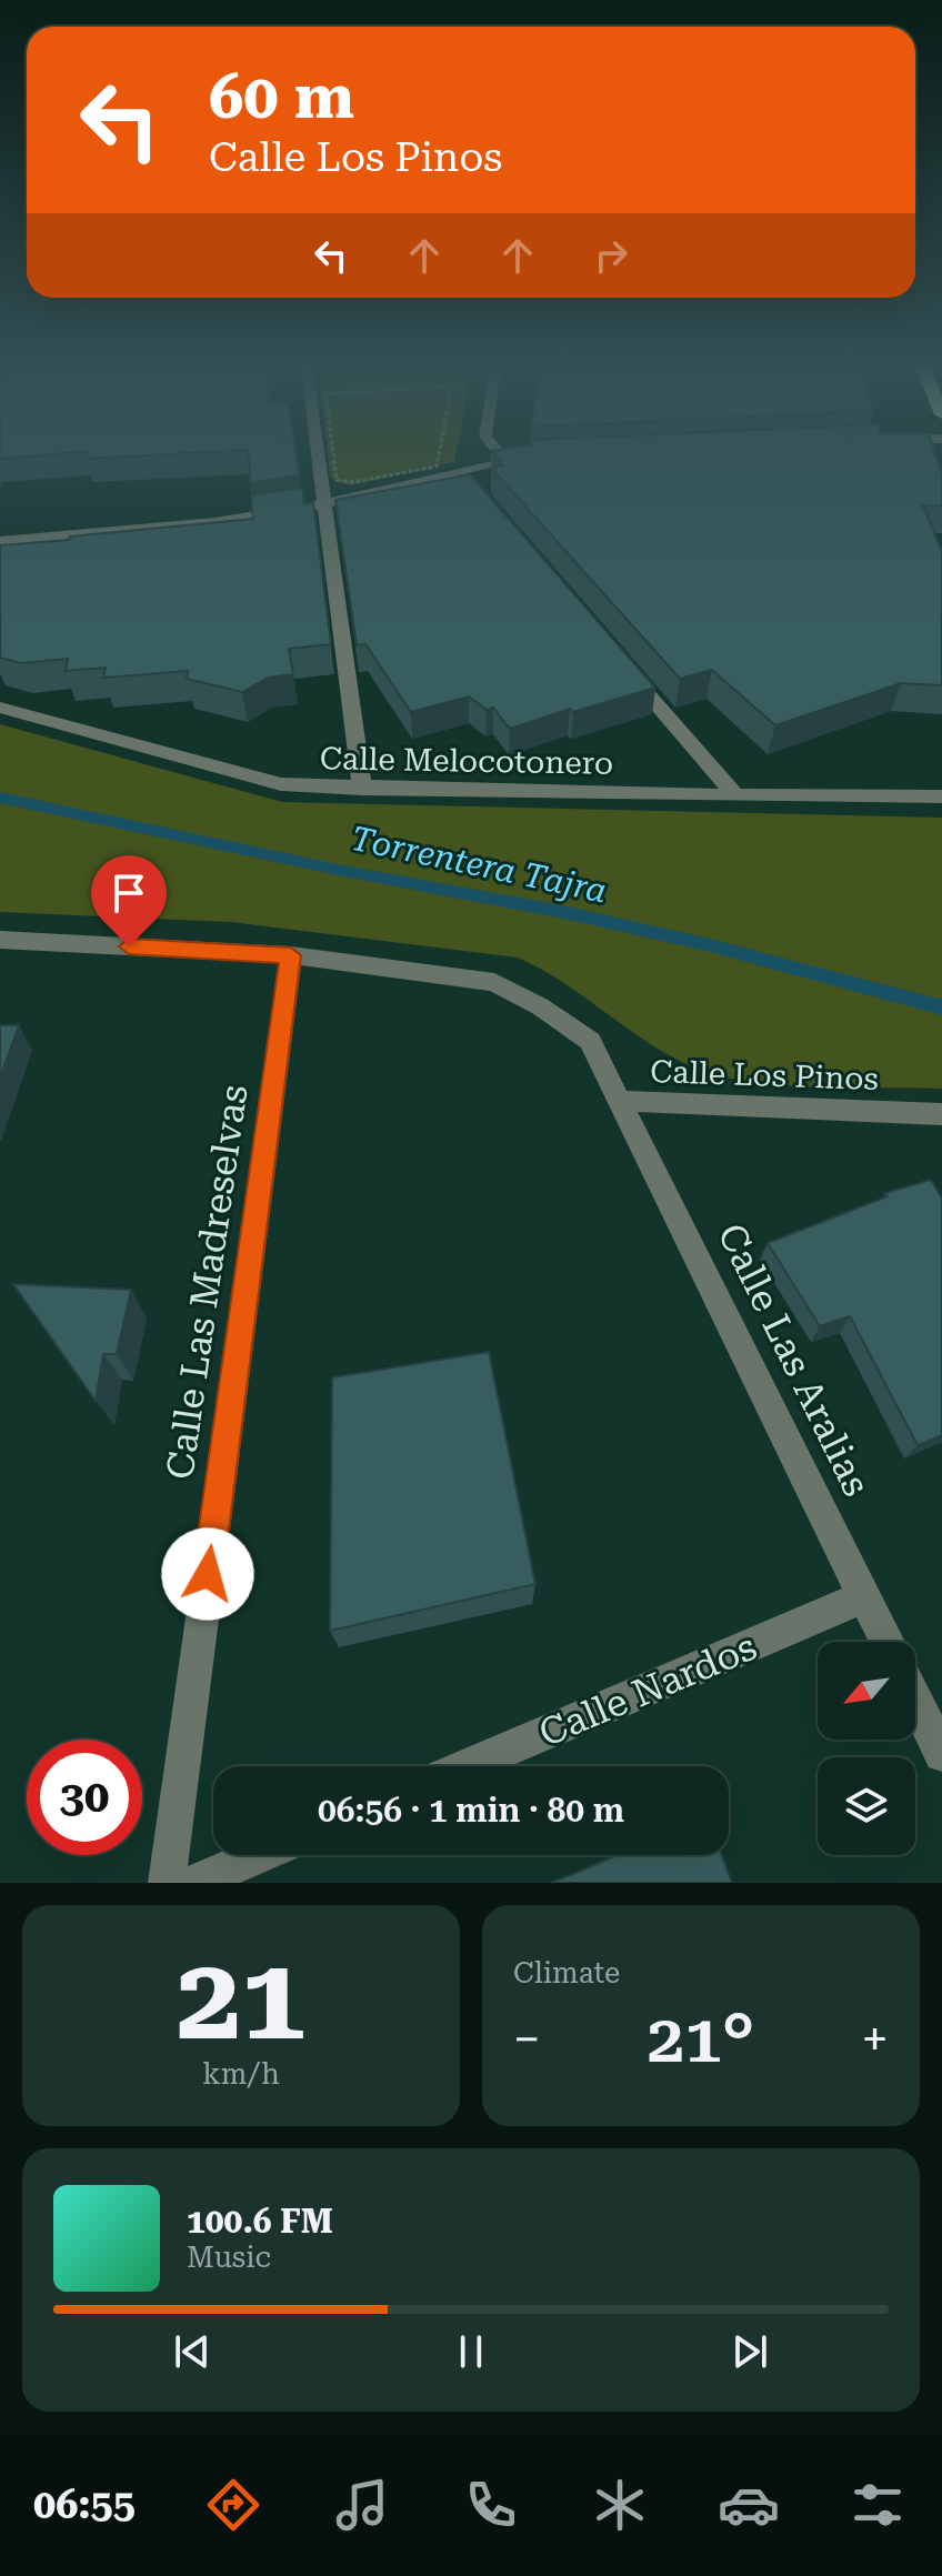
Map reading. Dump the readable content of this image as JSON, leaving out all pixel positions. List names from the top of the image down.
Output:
{
  "streets": {
    "street": [
      "Calle Melocotonero",
      "Calle Los Pinos",
      "Calle Las Madreselvas",
      "Calle Las Aralias",
      "Calle Nardos"
    ]
  },
  "crossings": [
    ["Calle Los Pinos", "Calle Las Madreselvas"],
    ["Calle Los Pinos", "Calle Las Aralias"],
    ["Calle Las Aralias", "Calle Nardos"]
  ],
  "water": ["Torrentera Tajra"],
  "north": "bottom left",
  "page": {
    "turn": ["60 m", "Calle Los Pinos"],
    "limit": "30",
    "trip": "06:56 · 1 min · 80 m",
    "tile": [
      ["21", "km/h"],
      "Climate"
    ],
    "heat": ["−", "21°", "+"],
    "song": ["100.6 FM", "Music"],
    "tabs": "06:55"
  }
}
